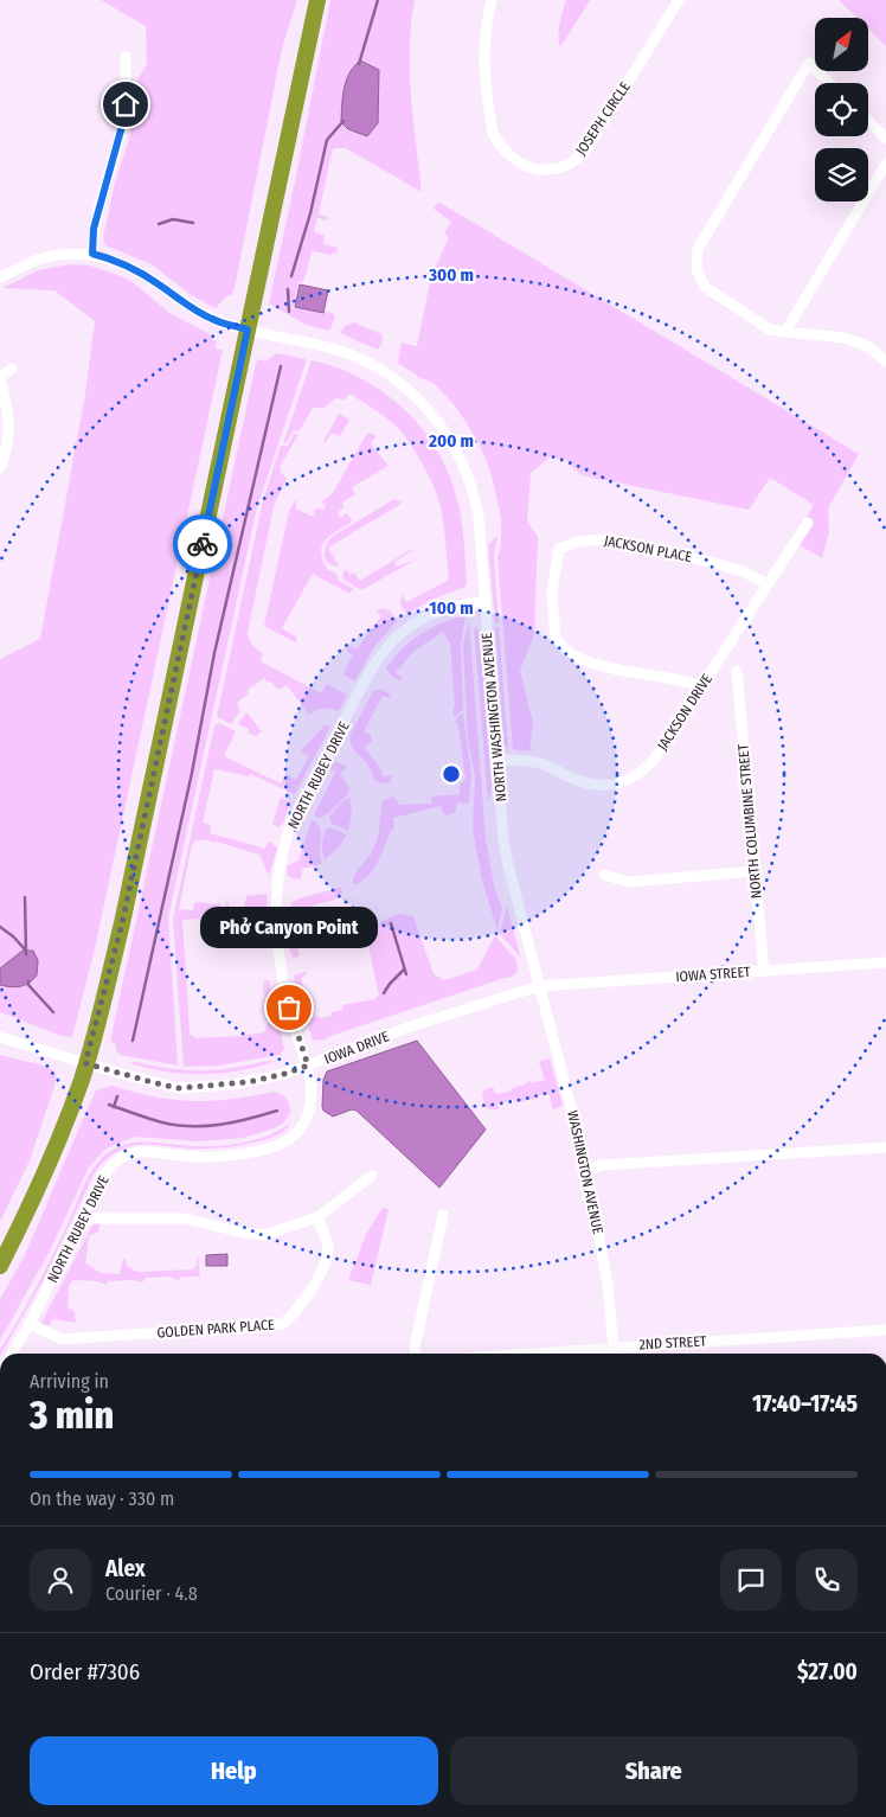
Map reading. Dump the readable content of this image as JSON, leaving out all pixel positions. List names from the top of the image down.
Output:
{
  "streets": {
    "street": [
      "JOSEPH CIRCLE",
      "JACKSON PLACE",
      "JACKSON DRIVE",
      "NORTH WASHINGTON AVENUE",
      "NORTH RUBEY DRIVE",
      "NORTH COLUMBINE STREET",
      "IOWA STREET",
      "IOWA DRIVE",
      "WASHINGTON AVENUE",
      "GOLDEN PARK PLACE",
      "2ND STREET"
    ]
  },
  "crossings": [
    ["JACKSON PLACE", "JACKSON DRIVE"],
    ["JACKSON DRIVE", "NORTH WASHINGTON AVENUE"],
    ["NORTH WASHINGTON AVENUE", "NORTH RUBEY DRIVE"],
    ["NORTH WASHINGTON AVENUE", "IOWA STREET"],
    ["NORTH WASHINGTON AVENUE", "IOWA DRIVE"],
    ["NORTH WASHINGTON AVENUE", "WASHINGTON AVENUE"],
    ["NORTH RUBEY DRIVE", "IOWA DRIVE"],
    ["NORTH RUBEY DRIVE", "GOLDEN PARK PLACE"],
    ["NORTH COLUMBINE STREET", "IOWA STREET"],
    ["IOWA STREET", "IOWA DRIVE"],
    ["IOWA STREET", "WASHINGTON AVENUE"],
    ["IOWA DRIVE", "WASHINGTON AVENUE"],
    ["WASHINGTON AVENUE", "2ND STREET"]
  ],
  "places": ["Phở Canyon Point"],
  "north": "top right",
  "page": {
    "bubble": "Phở Canyon Point",
    "heading": ["3 min", "Arriving in", "17:40–17:45"],
    "panel": [
      "Alex",
      "Courier · 4.8",
      "Order #7306",
      "$27.00"
    ],
    "bar": "On the way · 330 m",
    "buttons": ["Help", "Share"]
  },
  "rings": ["300 m", "200 m", "100 m"]
}
